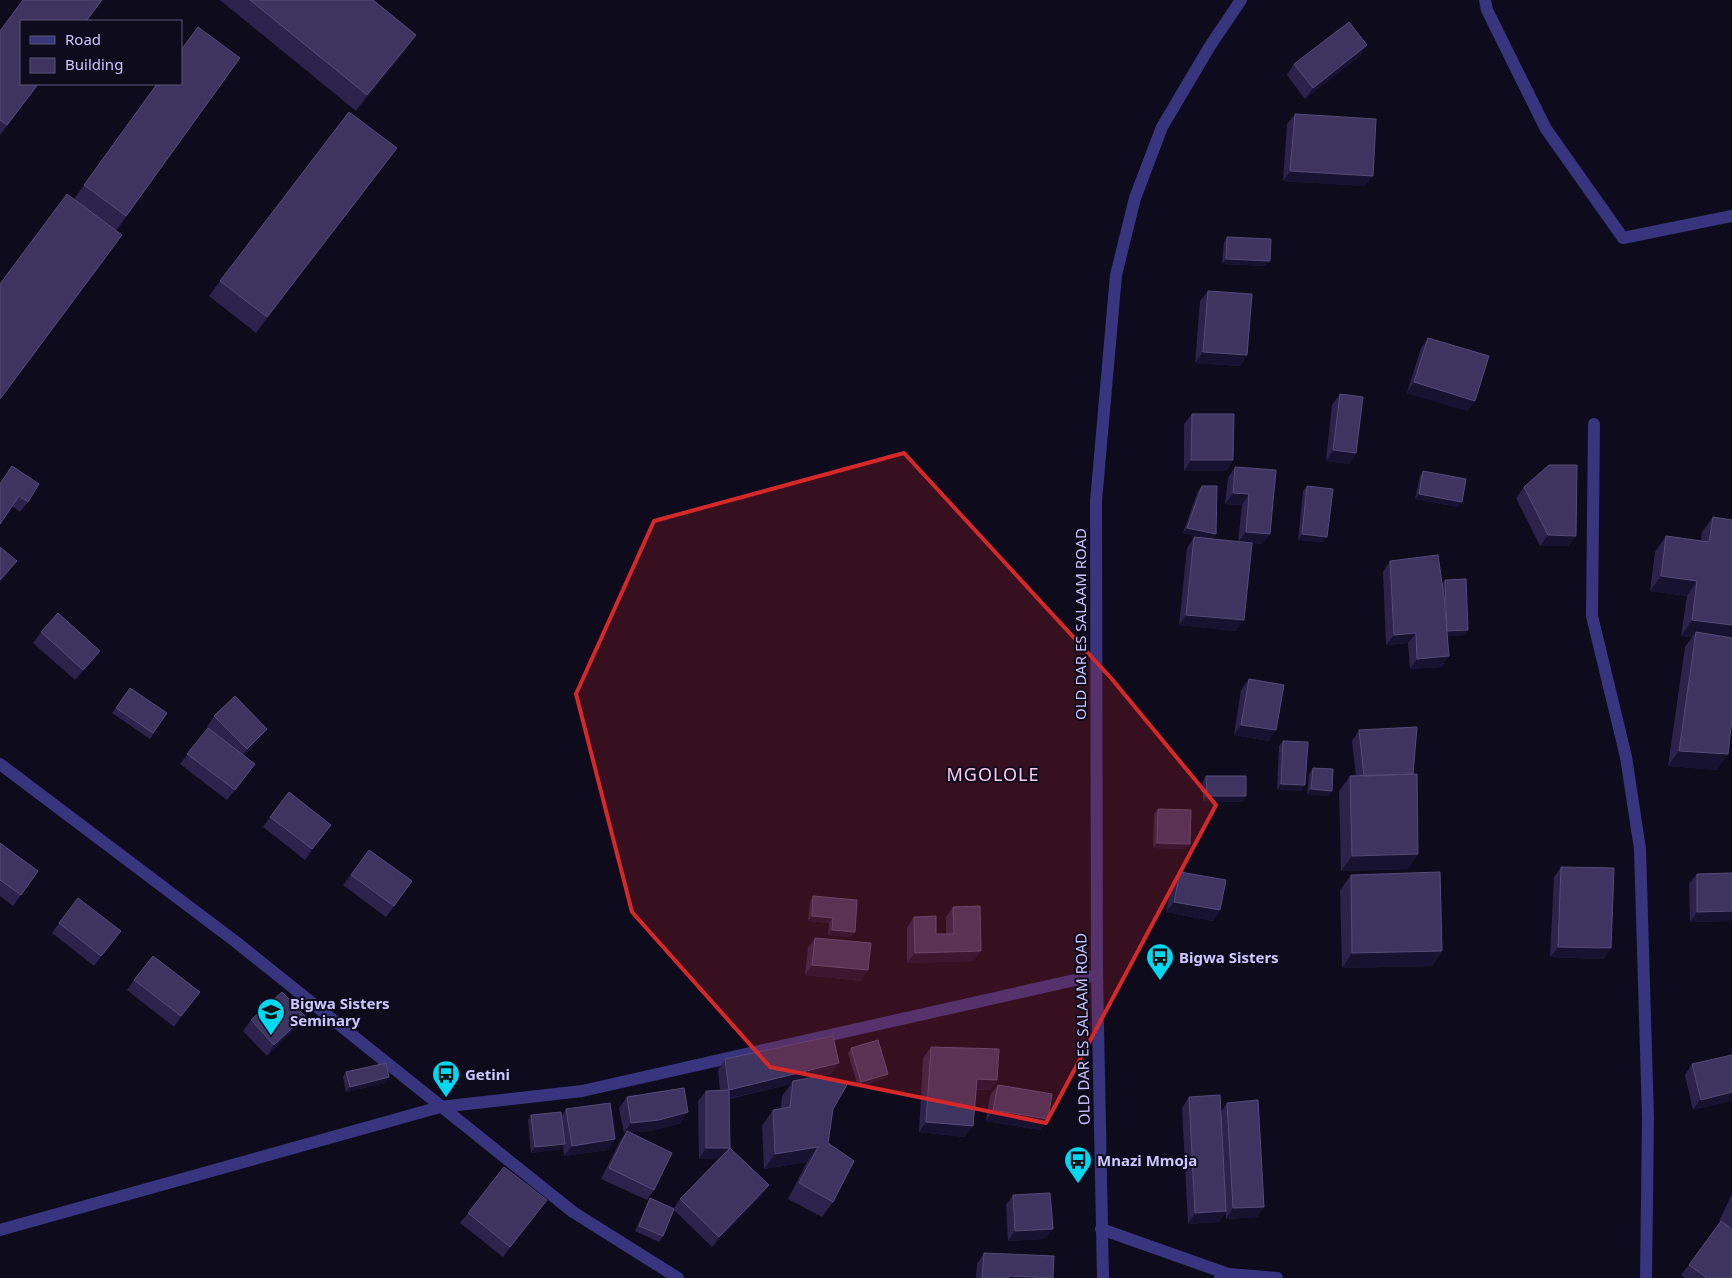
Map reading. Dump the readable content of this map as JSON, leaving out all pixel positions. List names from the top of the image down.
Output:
{
  "streets": {
    "street": ["OLD DAR ES SALAAM ROAD"]
  },
  "districts": ["MGOLOLE"],
  "places": {
    "bus stop": ["Bigwa Sisters", "Getini", "Mnazi Mmoja"],
    "school or university": ["Bigwa Sisters Seminary"]
  },
  "legend": ["Road", "Building"]
}
